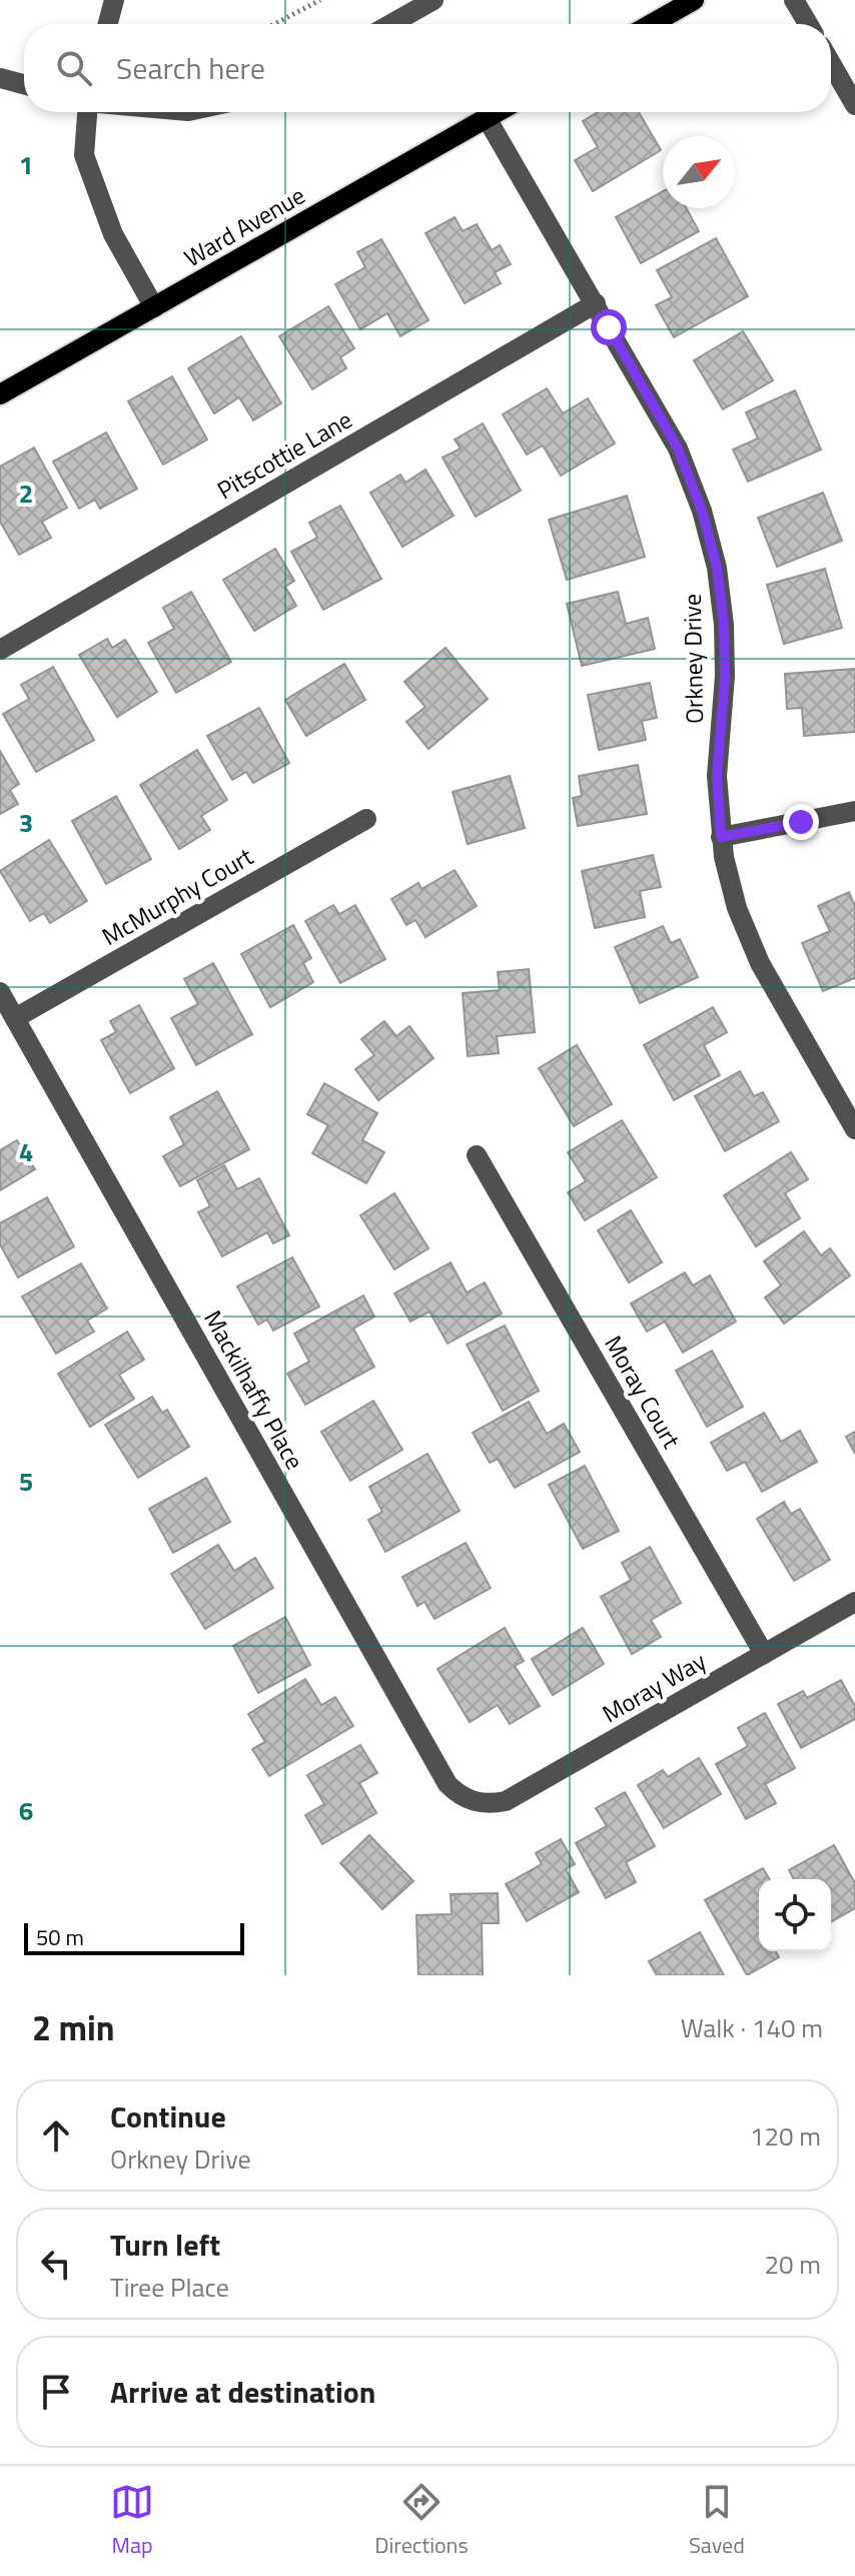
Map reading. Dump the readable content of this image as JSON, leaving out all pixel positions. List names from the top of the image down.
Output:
{
  "streets": {
    "main road": ["Ward Avenue"],
    "street": [
      "Pitscottie Lane",
      "Orkney Drive",
      "McMurphy Court",
      "Mackilhaffy Place",
      "Moray Court",
      "Moray Way"
    ]
  },
  "crossings": [
    ["Ward Avenue", "Orkney Drive"],
    ["Pitscottie Lane", "Orkney Drive"],
    ["McMurphy Court", "Mackilhaffy Place"],
    ["Mackilhaffy Place", "Moray Way"],
    ["Moray Court", "Moray Way"]
  ],
  "scale_bar": "50 m",
  "north": "top right",
  "page": {
    "search": "Search here",
    "scale": "50 m",
    "heading": ["2 min", "Walk · 140 m"],
    "list": [
      ["Continue", "Orkney Drive", "120 m"],
      ["Turn left", "Tiree Place", "20 m"],
      "Arrive at destination"
    ],
    "nav": ["Map", "Directions", "Saved"]
  },
  "grid": {
    "rows": [
      "1",
      "2",
      "3",
      "4",
      "5",
      "6"
    ]
  }
}
